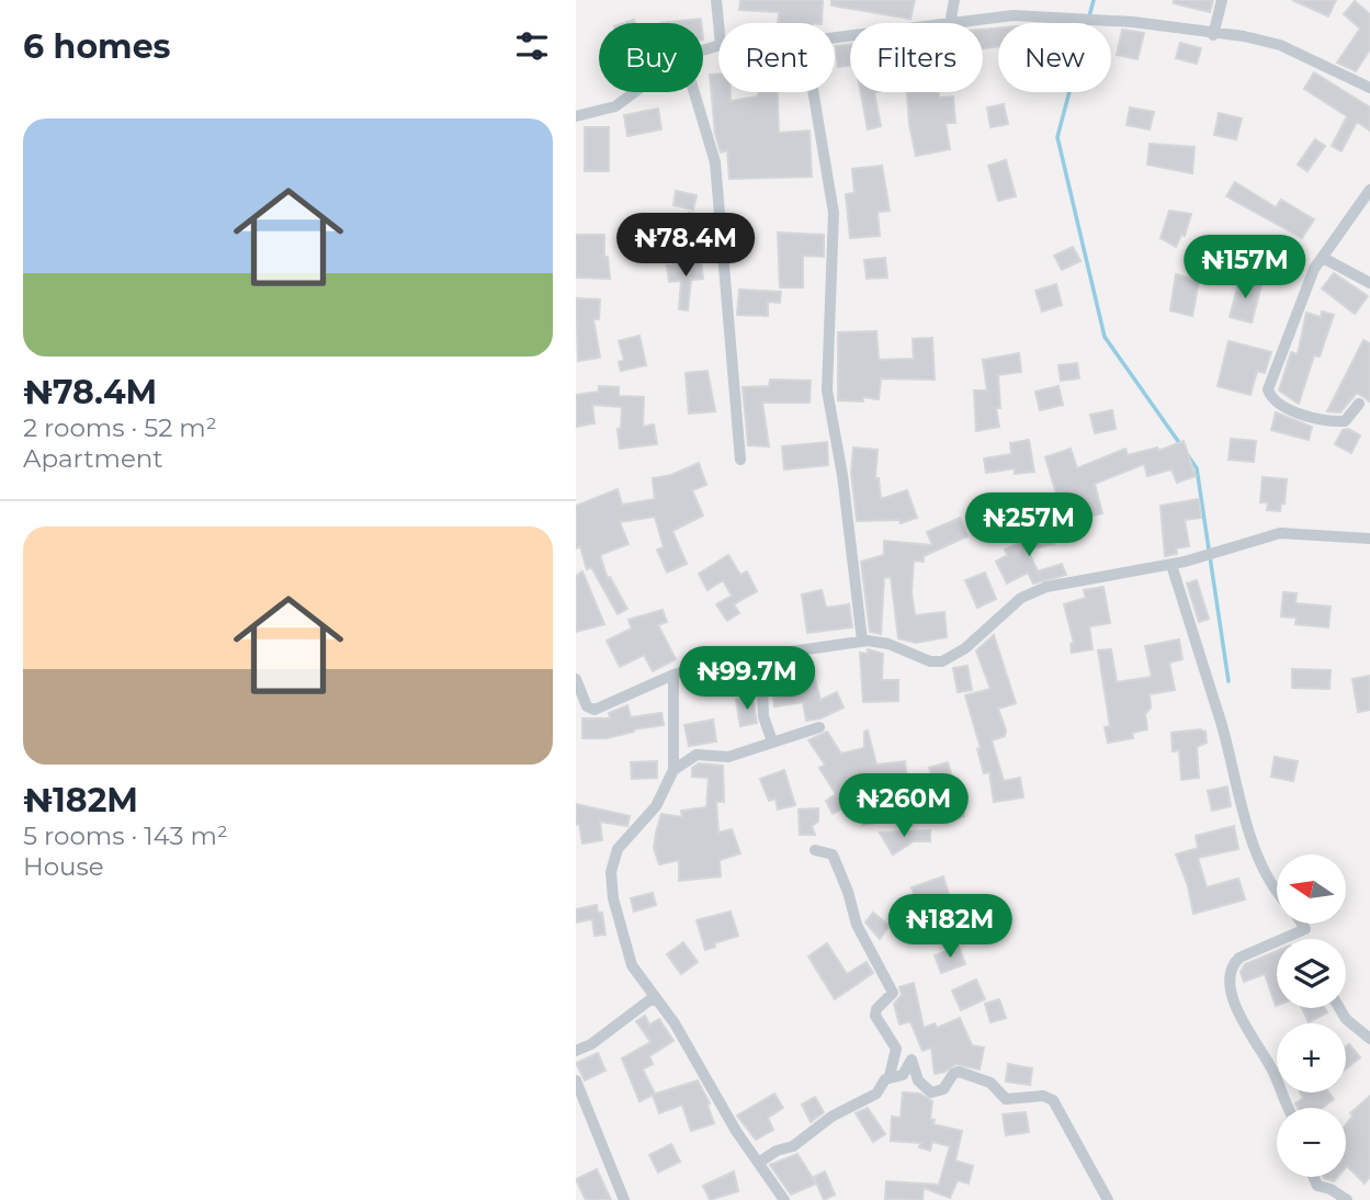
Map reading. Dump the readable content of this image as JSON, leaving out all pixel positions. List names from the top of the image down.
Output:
{
  "north": "left",
  "page": {
    "heading": "6 homes",
    "chip": [
      "Buy",
      "Rent",
      "Filters",
      "New"
    ],
    "list": [
      {
        "name": "₦78.4M",
        "note": "2 rooms · 52 m² · Apartment"
      },
      {
        "name": "₦182M",
        "note": "5 rooms · 143 m² · House"
      }
    ],
    "price": [
      "₦78.4M",
      "₦157M",
      "₦257M",
      "₦99.7M",
      "₦260M",
      "₦182M"
    ],
    "map_buttons": ["+", "−"]
  }
}
